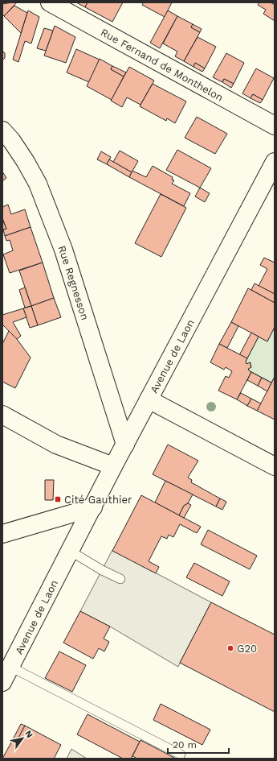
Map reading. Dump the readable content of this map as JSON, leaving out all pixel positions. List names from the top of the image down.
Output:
{
  "streets": {
    "street": ["Rue Fernand de Monthelon", "Rue Regnesson", "Avenue de Laon"]
  },
  "crossings": [
    ["Rue Regnesson", "Avenue de Laon"]
  ],
  "places": {
    "transit": ["Cité Gauthier"],
    "other": ["G20"]
  },
  "scale_bar": "20 m",
  "north": "top right"
}
